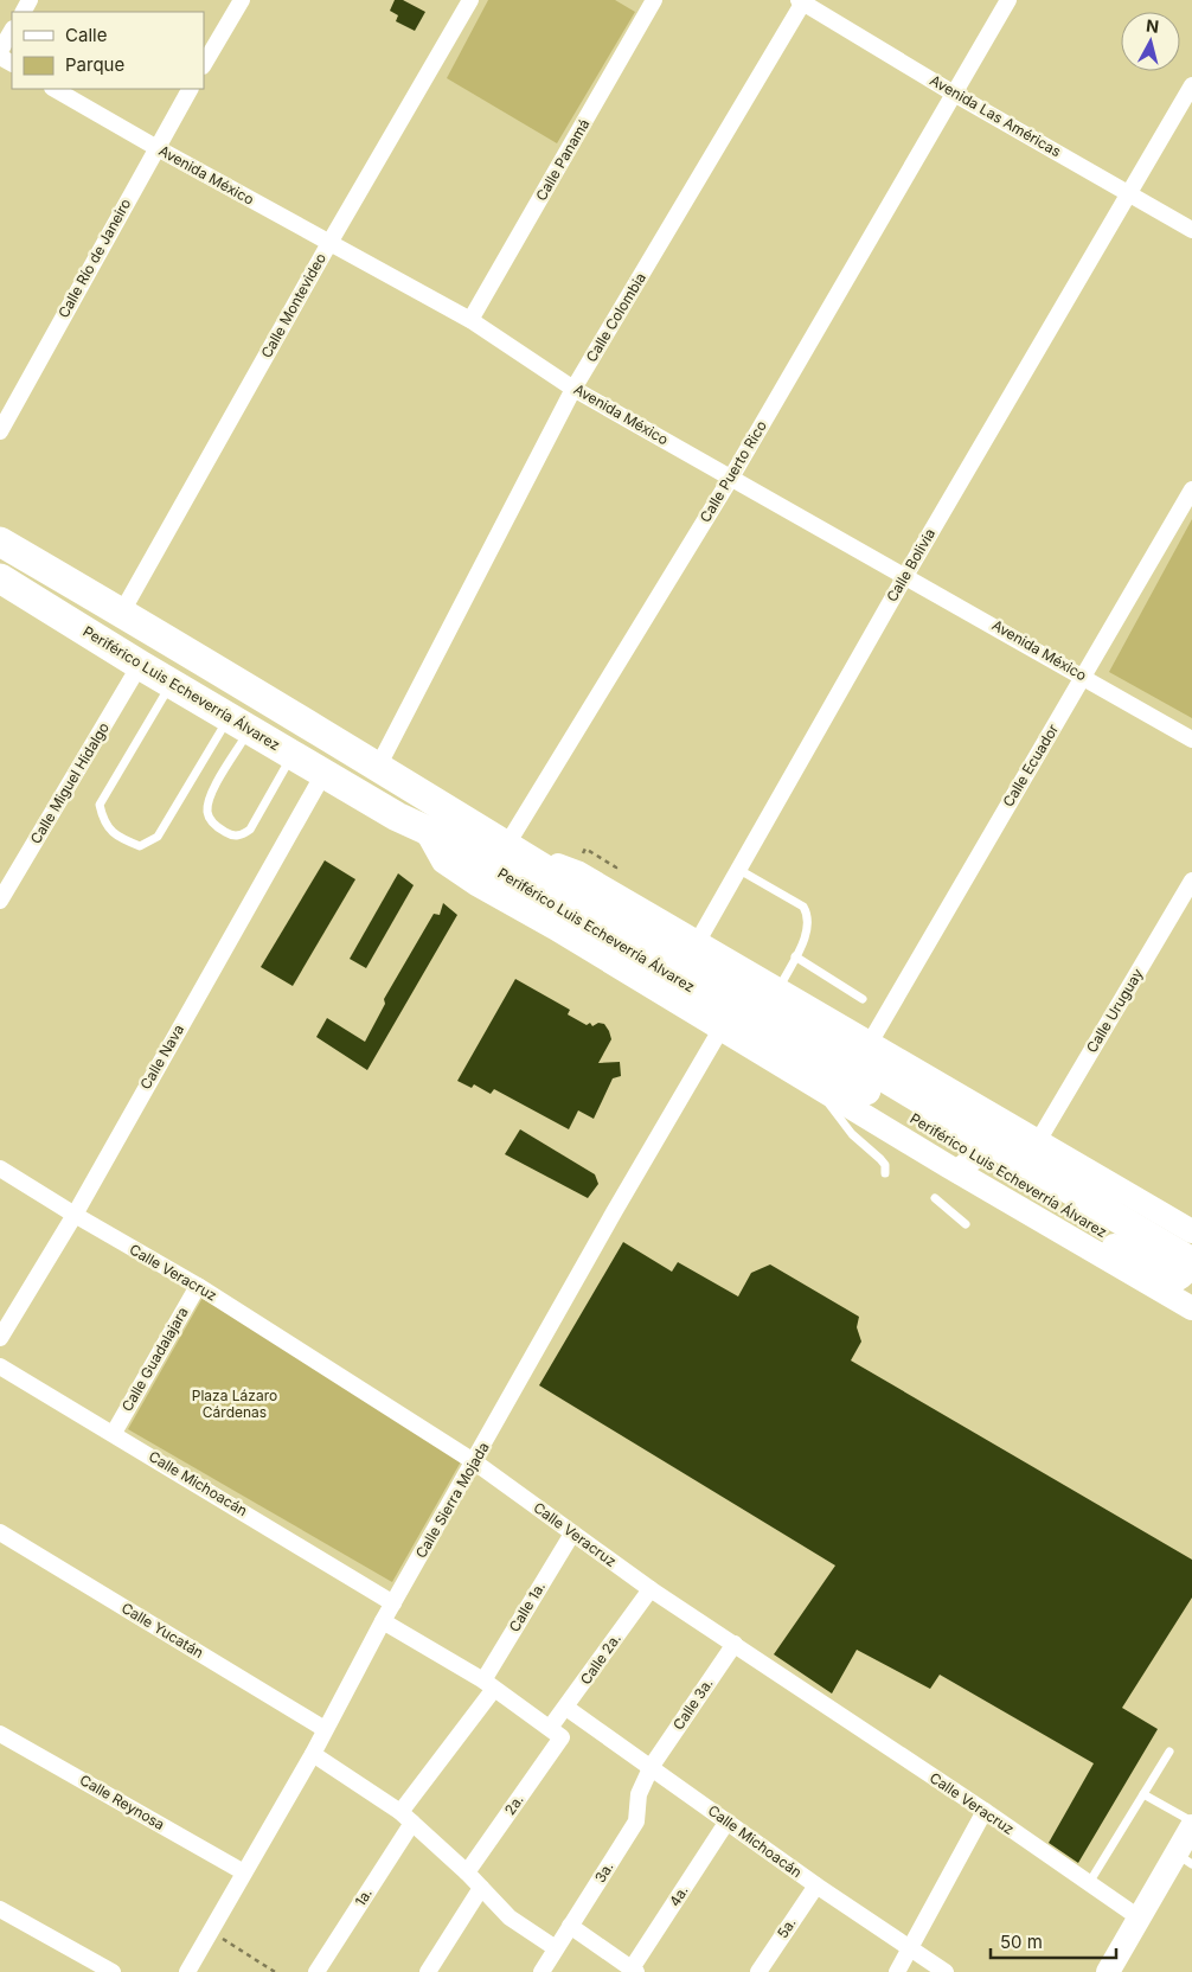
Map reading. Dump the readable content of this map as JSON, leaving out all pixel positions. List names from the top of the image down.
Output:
{
  "streets": {
    "highway": ["Periférico Luis Echeverría Álvarez"],
    "street": [
      "Avenida Las Américas",
      "Calle Panamá",
      "Avenida México",
      "Calle Río de Janeiro",
      "Calle Montevideo",
      "Calle Colombia",
      "Calle Puerto Rico",
      "Calle Bolivia",
      "Calle Ecuador",
      "Calle Miguel Hidalgo",
      "Calle Uruguay",
      "Calle Nava",
      "Calle Veracruz",
      "Calle Guadalajara",
      "Calle Michoacán",
      "Calle Sierra Mojada",
      "Calle 1a.",
      "Calle Yucatán",
      "Calle 2a.",
      "Calle 3a.",
      "Calle Reynosa",
      "2a.",
      "3a.",
      "4a.",
      "1a.",
      "5a."
    ]
  },
  "crossings": [
    ["Avenida Las Américas", "Calle Colombia"],
    ["Avenida Las Américas", "Calle Puerto Rico"],
    ["Avenida Las Américas", "Calle Bolivia"],
    ["Calle Panamá", "Avenida México"],
    ["Avenida México", "Calle Río de Janeiro"],
    ["Avenida México", "Calle Montevideo"],
    ["Avenida México", "Calle Colombia"],
    ["Avenida México", "Calle Puerto Rico"],
    ["Avenida México", "Calle Bolivia"],
    ["Avenida México", "Calle Ecuador"],
    ["Calle Montevideo", "Periférico Luis Echeverría Álvarez"],
    ["Calle Colombia", "Periférico Luis Echeverría Álvarez"],
    ["Calle Puerto Rico", "Periférico Luis Echeverría Álvarez"],
    ["Periférico Luis Echeverría Álvarez", "Calle Miguel Hidalgo"],
    ["Periférico Luis Echeverría Álvarez", "Calle Nava"],
    ["Calle Nava", "Calle Veracruz"],
    ["Calle Veracruz", "Calle Guadalajara"],
    ["Calle Veracruz", "Calle Sierra Mojada"],
    ["Calle Veracruz", "Calle 1a."],
    ["Calle Veracruz", "Calle 2a."],
    ["Calle Veracruz", "Calle 3a."],
    ["Calle Guadalajara", "Calle Michoacán"],
    ["Calle Michoacán", "Calle Sierra Mojada"],
    ["Calle Michoacán", "Calle 2a."],
    ["Calle Michoacán", "Calle 3a."],
    ["Calle Michoacán", "3a."],
    ["Calle Michoacán", "4a."],
    ["Calle Michoacán", "5a."],
    ["Calle Sierra Mojada", "Calle Yucatán"],
    ["Calle Sierra Mojada", "Calle Reynosa"],
    ["Calle 1a.", "1a."],
    ["Calle 2a.", "2a."],
    ["Calle 3a.", "3a."]
  ],
  "parks": ["Plaza Lázaro Cárdenas"],
  "legend": ["Calle", "Parque"],
  "scale_bar": "50 m",
  "north": "top"
}
